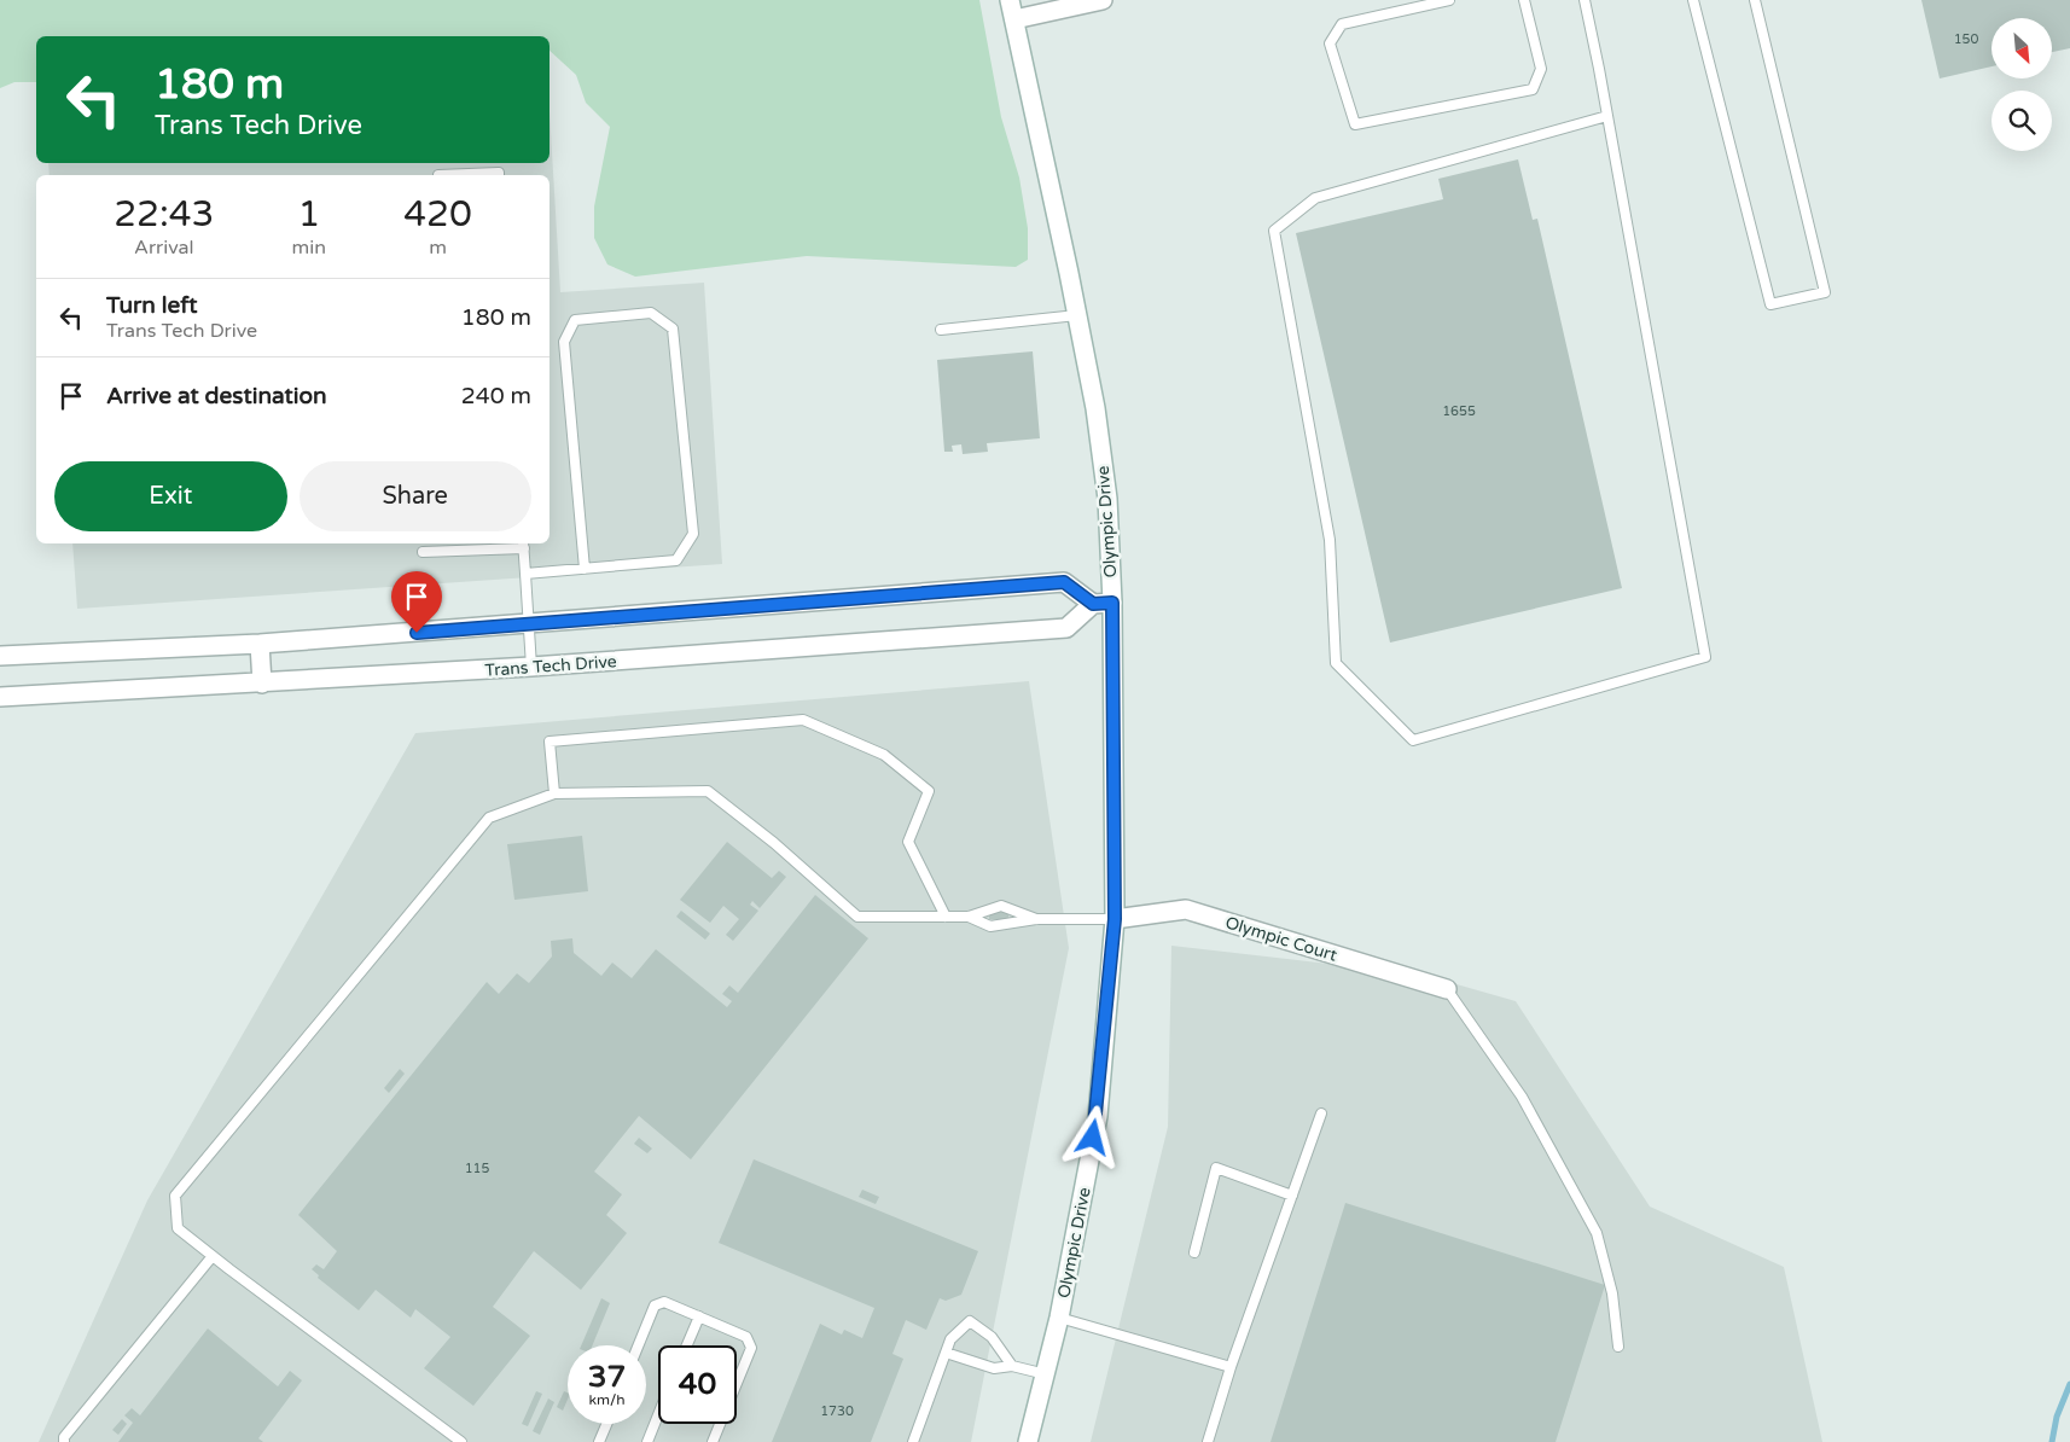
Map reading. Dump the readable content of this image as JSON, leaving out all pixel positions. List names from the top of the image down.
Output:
{
  "streets": {
    "street": ["Olympic Drive", "Trans Tech Drive", "Olympic Court"]
  },
  "crossings": [
    ["Olympic Drive", "Olympic Court"]
  ],
  "house_numbers": [
    "150",
    "1655",
    "115",
    "1730"
  ],
  "north": "bottom right",
  "page": {
    "turn": ["180 m", "Trans Tech Drive"],
    "eta": [
      "22:43",
      "Arrival",
      "1",
      "min",
      "420",
      "m"
    ],
    "list": [
      {
        "name": "Turn left",
        "note": "Trans Tech Drive",
        "value": "180 m"
      },
      {
        "name": "Arrive at destination",
        "value": "240 m"
      }
    ],
    "buttons": ["Exit", "Share"],
    "speed": "37 km/h",
    "limit": "40"
  }
}
